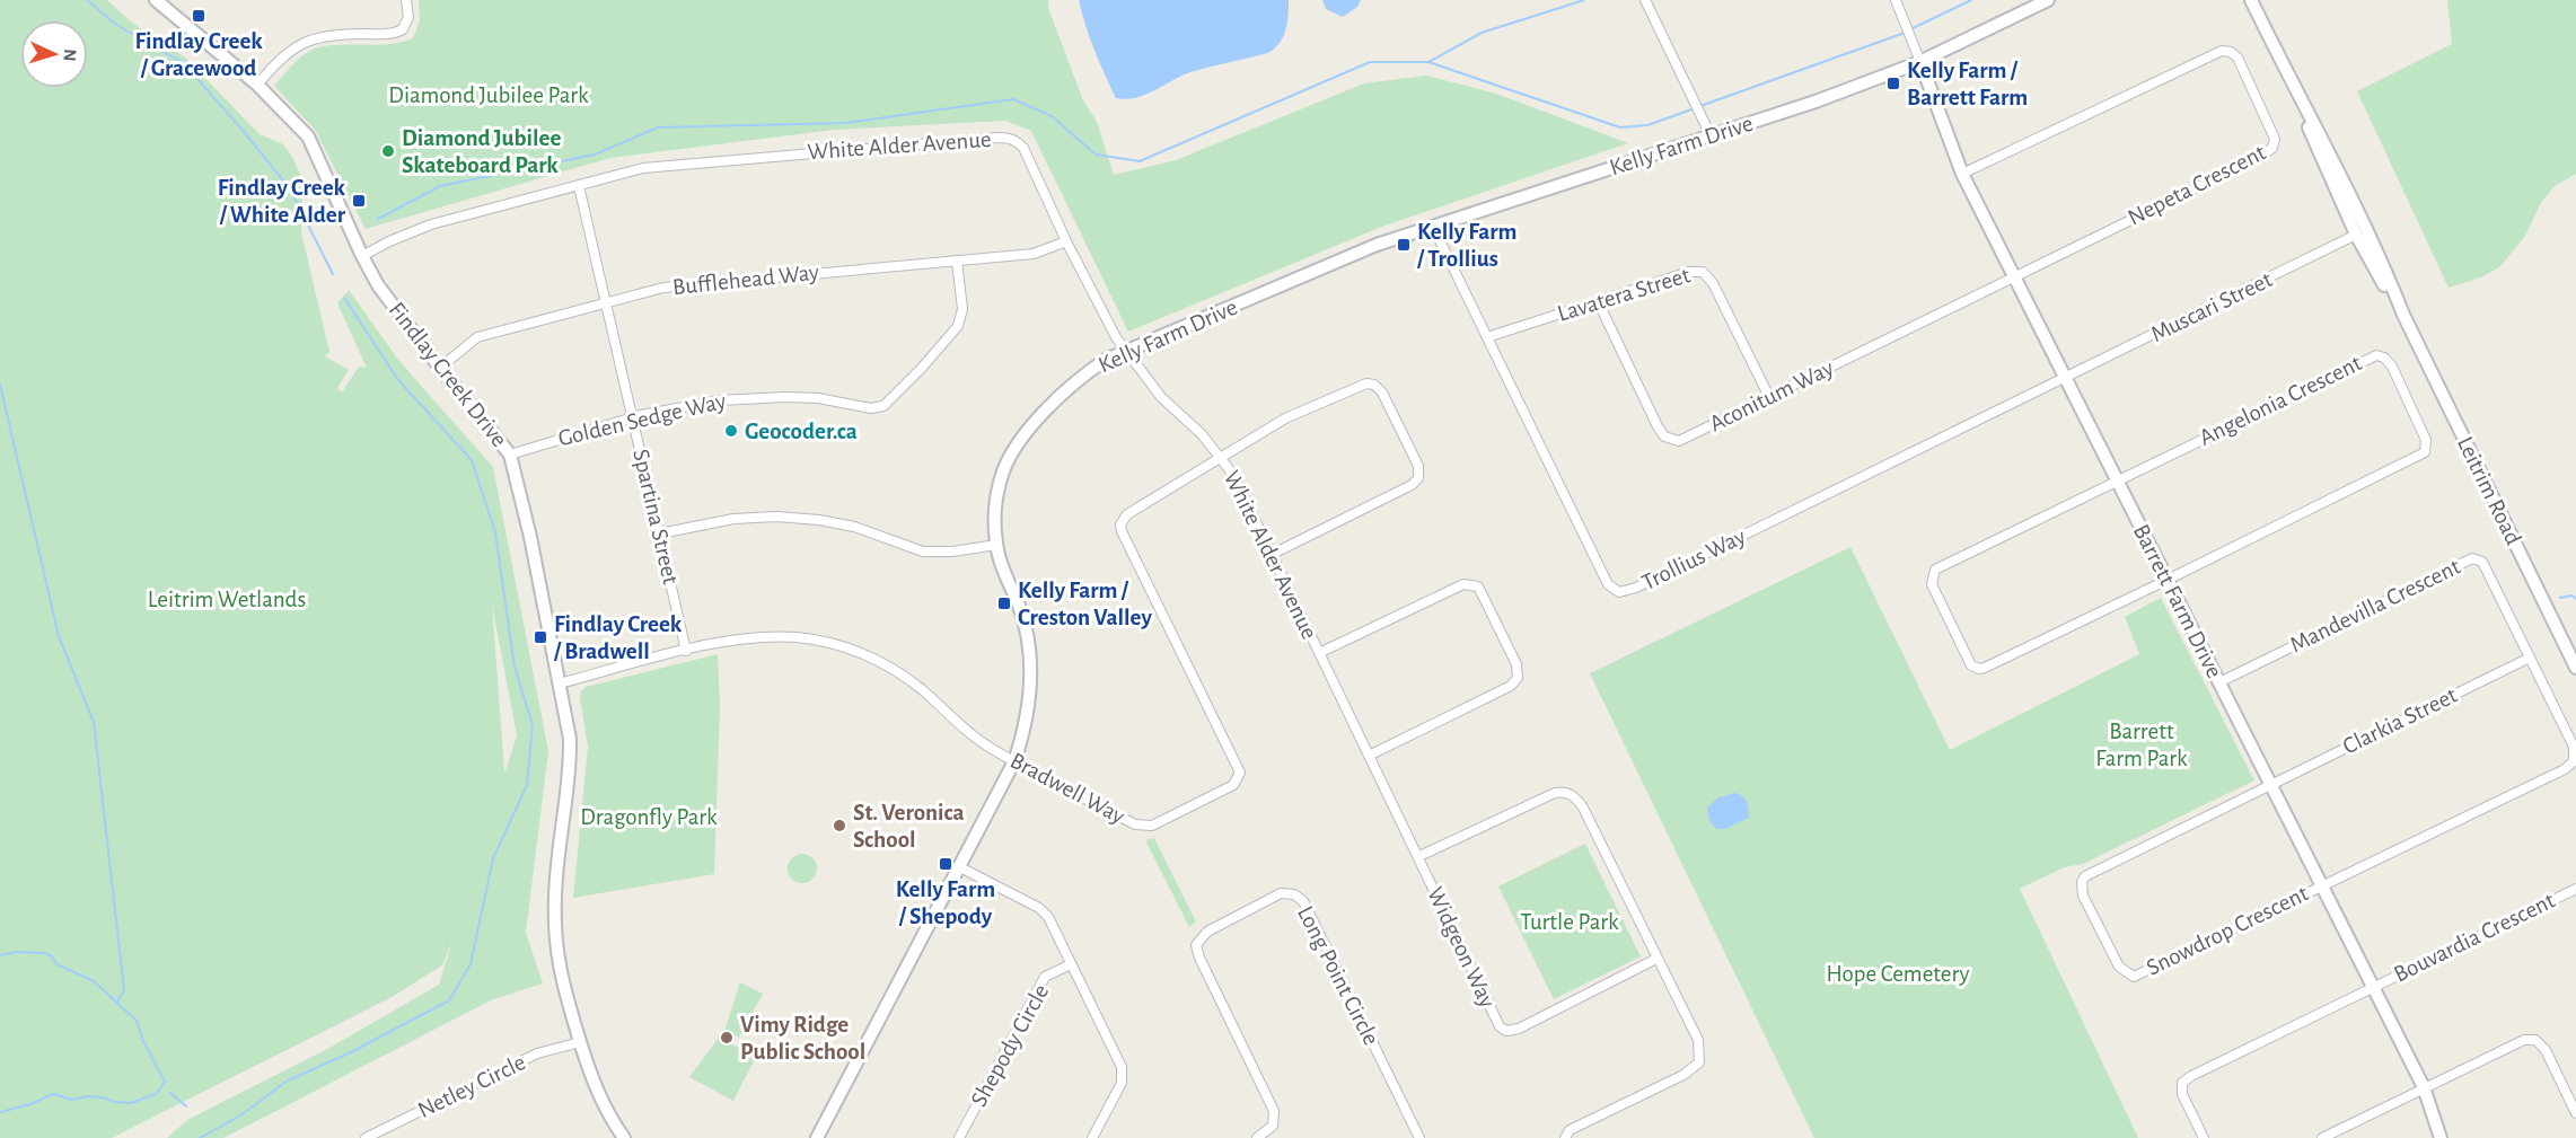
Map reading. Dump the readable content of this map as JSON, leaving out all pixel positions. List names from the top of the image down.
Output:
{
  "streets": {
    "street": [
      "White Alder Avenue",
      "Kelly Farm Drive",
      "Nepeta Crescent",
      "Bufflehead Way",
      "Lavatera Street",
      "Muscari Street",
      "Findlay Creek Drive",
      "Aconitum Way",
      "Angelonia Crescent",
      "Golden Sedge Way",
      "Leitrim Road",
      "Spartina Street",
      "Trollius Way",
      "Barrett Farm Drive",
      "Mandevilla Crescent",
      "Clarkia Street",
      "Bradwell Way",
      "Snowdrop Crescent",
      "Bouvardia Crescent",
      "Widgeon Way",
      "Long Point Circle",
      "Shepody Circle",
      "Netley Circle"
    ]
  },
  "crossings": [
    ["White Alder Avenue", "Kelly Farm Drive"],
    ["White Alder Avenue", "Bufflehead Way"],
    ["White Alder Avenue", "Findlay Creek Drive"],
    ["White Alder Avenue", "Spartina Street"],
    ["White Alder Avenue", "Bradwell Way"],
    ["White Alder Avenue", "Widgeon Way"],
    ["Kelly Farm Drive", "Trollius Way"],
    ["Kelly Farm Drive", "Barrett Farm Drive"],
    ["Kelly Farm Drive", "Bradwell Way"],
    ["Kelly Farm Drive", "Shepody Circle"],
    ["Nepeta Crescent", "Aconitum Way"],
    ["Nepeta Crescent", "Barrett Farm Drive"],
    ["Bufflehead Way", "Findlay Creek Drive"],
    ["Bufflehead Way", "Golden Sedge Way"],
    ["Bufflehead Way", "Spartina Street"],
    ["Lavatera Street", "Aconitum Way"],
    ["Lavatera Street", "Trollius Way"],
    ["Muscari Street", "Leitrim Road"],
    ["Muscari Street", "Trollius Way"],
    ["Muscari Street", "Barrett Farm Drive"],
    ["Findlay Creek Drive", "Golden Sedge Way"],
    ["Findlay Creek Drive", "Bradwell Way"],
    ["Findlay Creek Drive", "Netley Circle"],
    ["Aconitum Way", "Barrett Farm Drive"],
    ["Angelonia Crescent", "Barrett Farm Drive"],
    ["Golden Sedge Way", "Spartina Street"],
    ["Spartina Street", "Bradwell Way"],
    ["Trollius Way", "Barrett Farm Drive"],
    ["Barrett Farm Drive", "Mandevilla Crescent"],
    ["Barrett Farm Drive", "Clarkia Street"],
    ["Barrett Farm Drive", "Snowdrop Crescent"],
    ["Barrett Farm Drive", "Bouvardia Crescent"],
    ["Mandevilla Crescent", "Clarkia Street"],
    ["Mandevilla Crescent", "Snowdrop Crescent"],
    ["Clarkia Street", "Snowdrop Crescent"]
  ],
  "parks": [
    "Diamond Jubilee Park",
    "Leitrim Wetlands",
    "Barrett Farm Park",
    "Dragonfly Park",
    "Turtle Park",
    "Hope Cemetery"
  ],
  "places": {
    "transit": [
      "Findlay Creek / Gracewood",
      "Kelly Farm / Barrett Farm",
      "Findlay Creek / White Alder",
      "Kelly Farm / Trollius",
      "Kelly Farm / Creston Valley",
      "Findlay Creek / Bradwell",
      "Kelly Farm / Shepody"
    ],
    "other": [
      "Diamond Jubilee Skateboard Park",
      "Geocoder.ca",
      "St. Veronica School",
      "Vimy Ridge Public School"
    ]
  },
  "north": "right"
}
